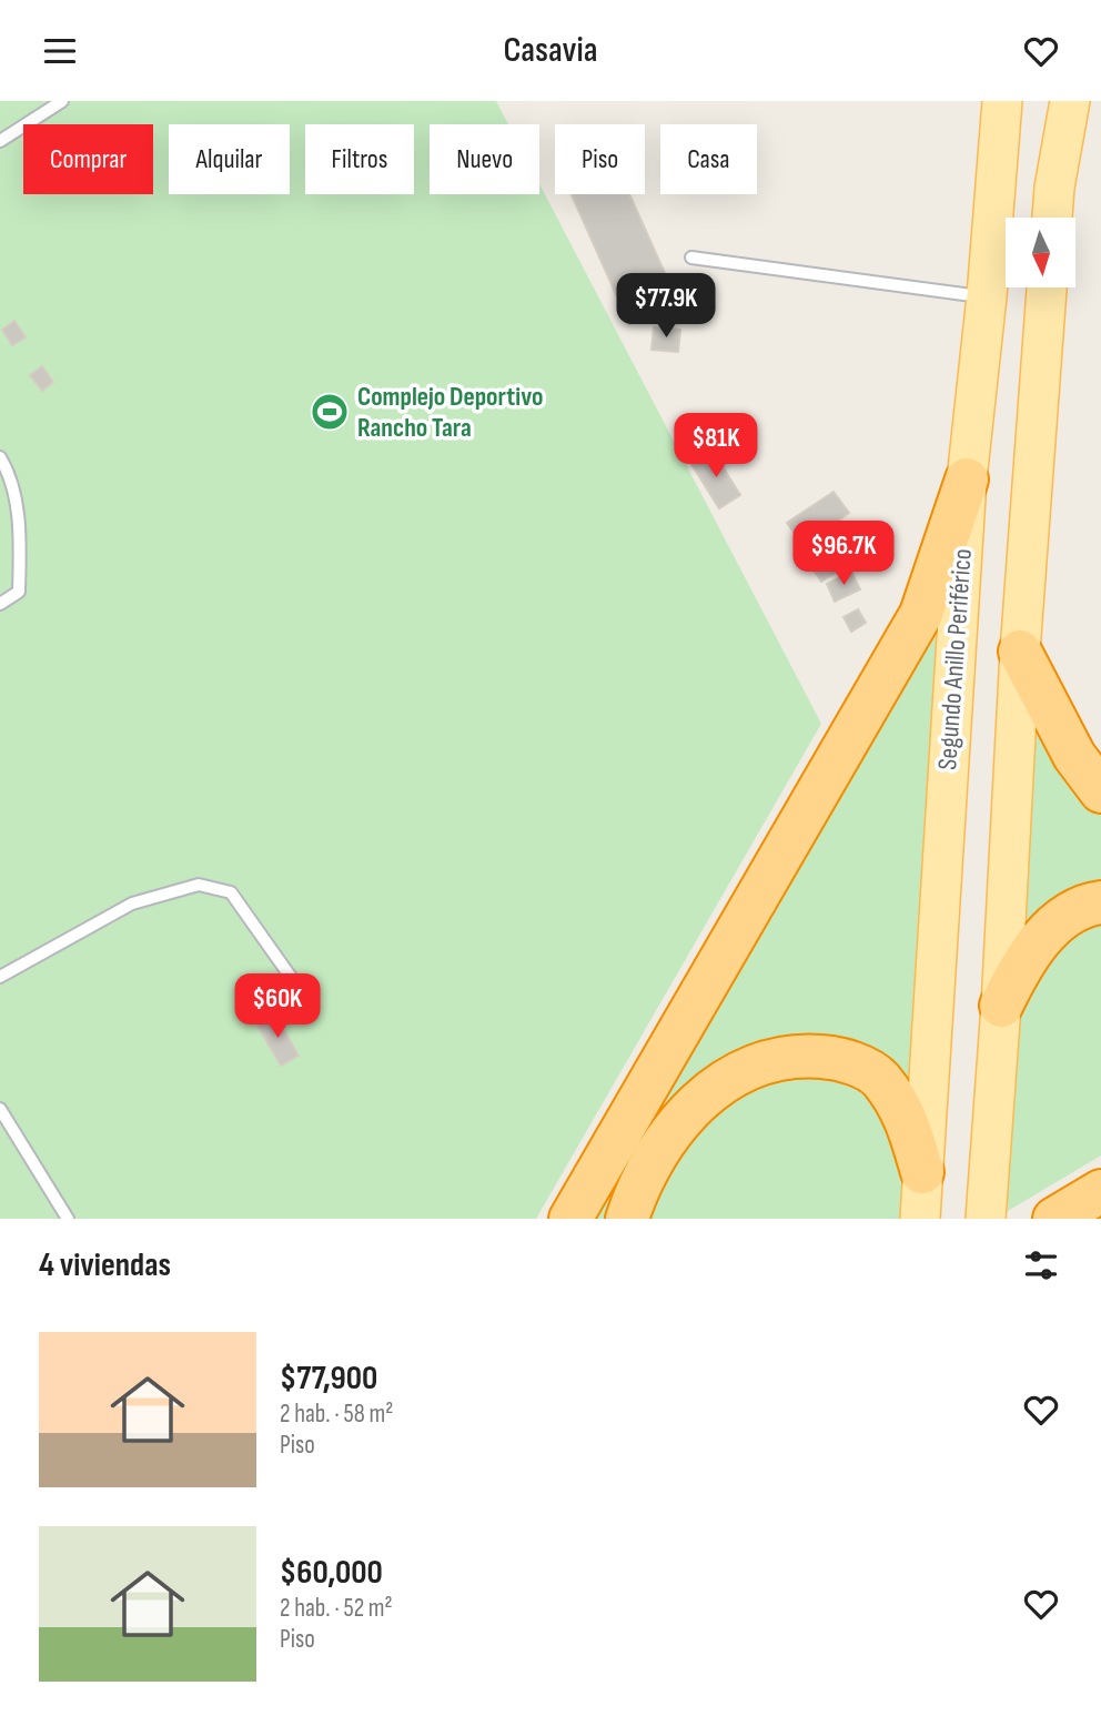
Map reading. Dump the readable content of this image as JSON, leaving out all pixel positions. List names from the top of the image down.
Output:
{
  "streets": {
    "main road": ["Segundo Anillo Periférico"]
  },
  "places": {
    "sports": ["Complejo Deportivo Rancho Tara"]
  },
  "north": "bottom",
  "page": {
    "header": "Casavia",
    "chip": [
      "Comprar",
      "Alquilar",
      "Filtros",
      "Nuevo",
      "Piso",
      "Casa"
    ],
    "price": [
      "$77.9K",
      "$81K",
      "$96.7K",
      "$60K"
    ],
    "heading": "4 viviendas",
    "list": [
      {
        "name": "$77,900",
        "note": "2 hab. · 58 m² · Piso"
      },
      {
        "name": "$60,000",
        "note": "2 hab. · 52 m² · Piso"
      }
    ]
  }
}
